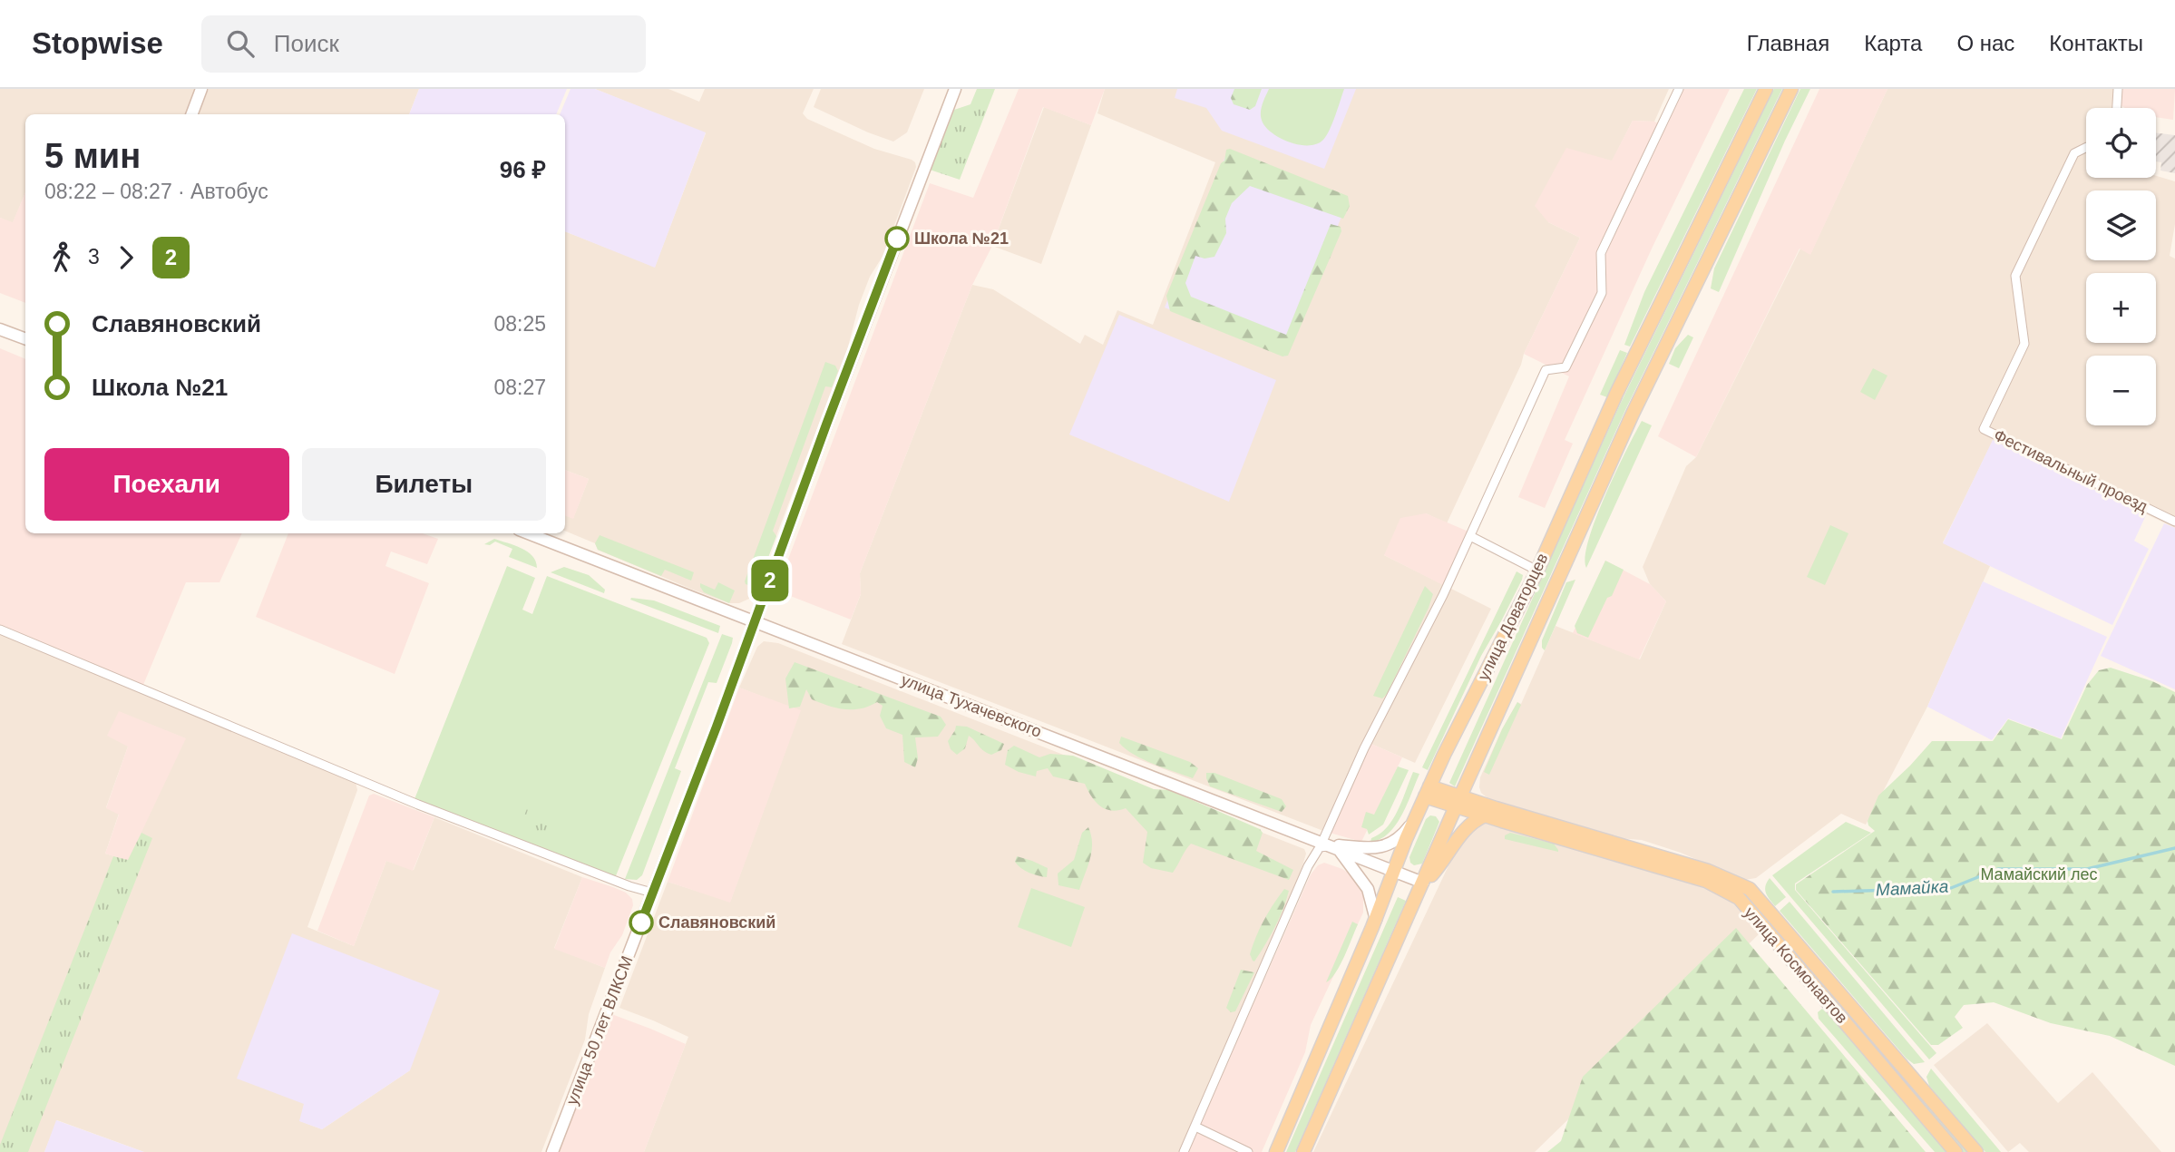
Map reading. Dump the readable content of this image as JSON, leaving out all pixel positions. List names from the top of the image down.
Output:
{
  "streets": {
    "main road": ["улица Доваторцев", "улица Космонавтов"],
    "street": ["Фестивальный проезд", "улица Тухачевского", "улица 50 лет ВЛКСМ"]
  },
  "crossings": [
    ["улица Доваторцев", "улица Тухачевского"],
    ["улица Тухачевского", "улица 50 лет ВЛКСМ"]
  ],
  "water": ["Мамайка"],
  "parks": ["Мамайский лес"],
  "places": ["Школа №21", "Славяновский"],
  "lines": ["bus line 2"],
  "page": {
    "header": "Stopwise",
    "search": "Поиск",
    "nav": [
      "Главная",
      "Карта",
      "О нас",
      "Контакты"
    ],
    "on_map": "2",
    "map_buttons": ["+", "−"],
    "heading": ["5 мин", "08:22 – 08:27 · Автобус", "96 ₽"],
    "legs": ["3", "2"],
    "list": [
      {
        "name": "Славяновский",
        "value": "08:25"
      },
      {
        "name": "Школа №21",
        "value": "08:27"
      }
    ],
    "buttons": ["Поехали", "Билеты"]
  }
}
